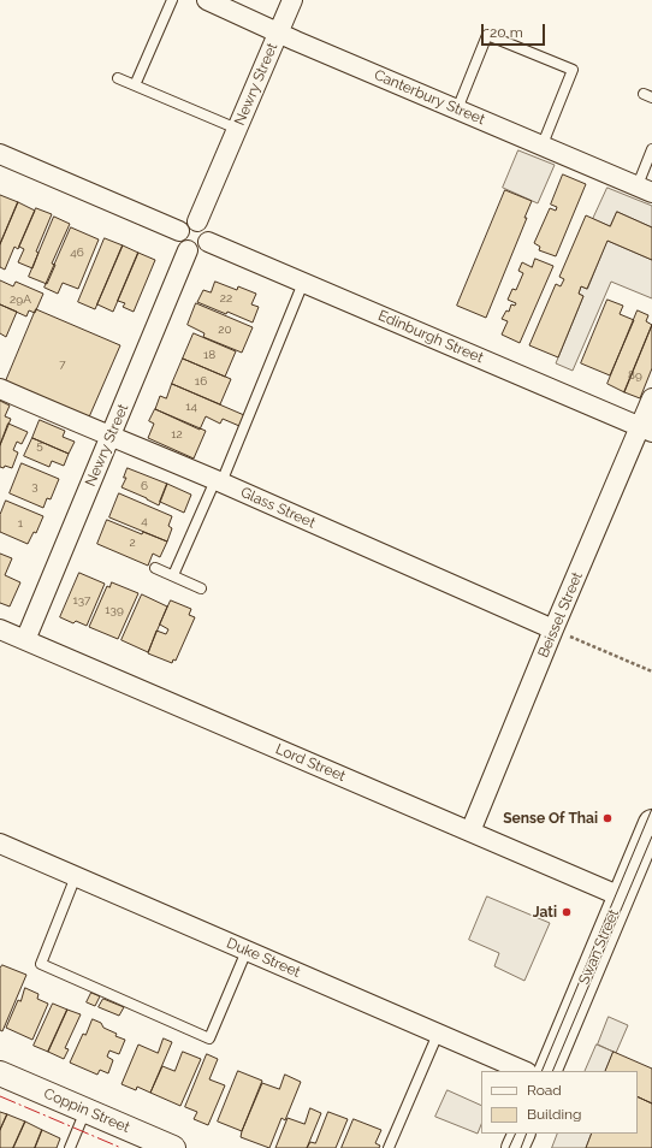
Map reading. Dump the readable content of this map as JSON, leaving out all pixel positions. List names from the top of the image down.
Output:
{
  "streets": {
    "main road": ["Swan Street"],
    "street": [
      "Newry Street",
      "Canterbury Street",
      "Edinburgh Street",
      "Glass Street",
      "Beissel Street",
      "Lord Street",
      "Duke Street",
      "Coppin Street"
    ]
  },
  "crossings": [
    ["Newry Street", "Canterbury Street"],
    ["Newry Street", "Edinburgh Street"],
    ["Newry Street", "Glass Street"],
    ["Newry Street", "Lord Street"],
    ["Edinburgh Street", "Beissel Street"],
    ["Glass Street", "Beissel Street"],
    ["Beissel Street", "Lord Street"],
    ["Lord Street", "Swan Street"]
  ],
  "places": ["Sense Of Thai", "Jati"],
  "house_numbers": [
    "46",
    "22",
    "29A",
    "20",
    "18",
    "7",
    "89",
    "16",
    "14",
    "12",
    "5",
    "3",
    "6",
    "4",
    "1",
    "2",
    "137",
    "139"
  ],
  "legend": ["Road", "Building"],
  "scale_bar": "20 m"
}
